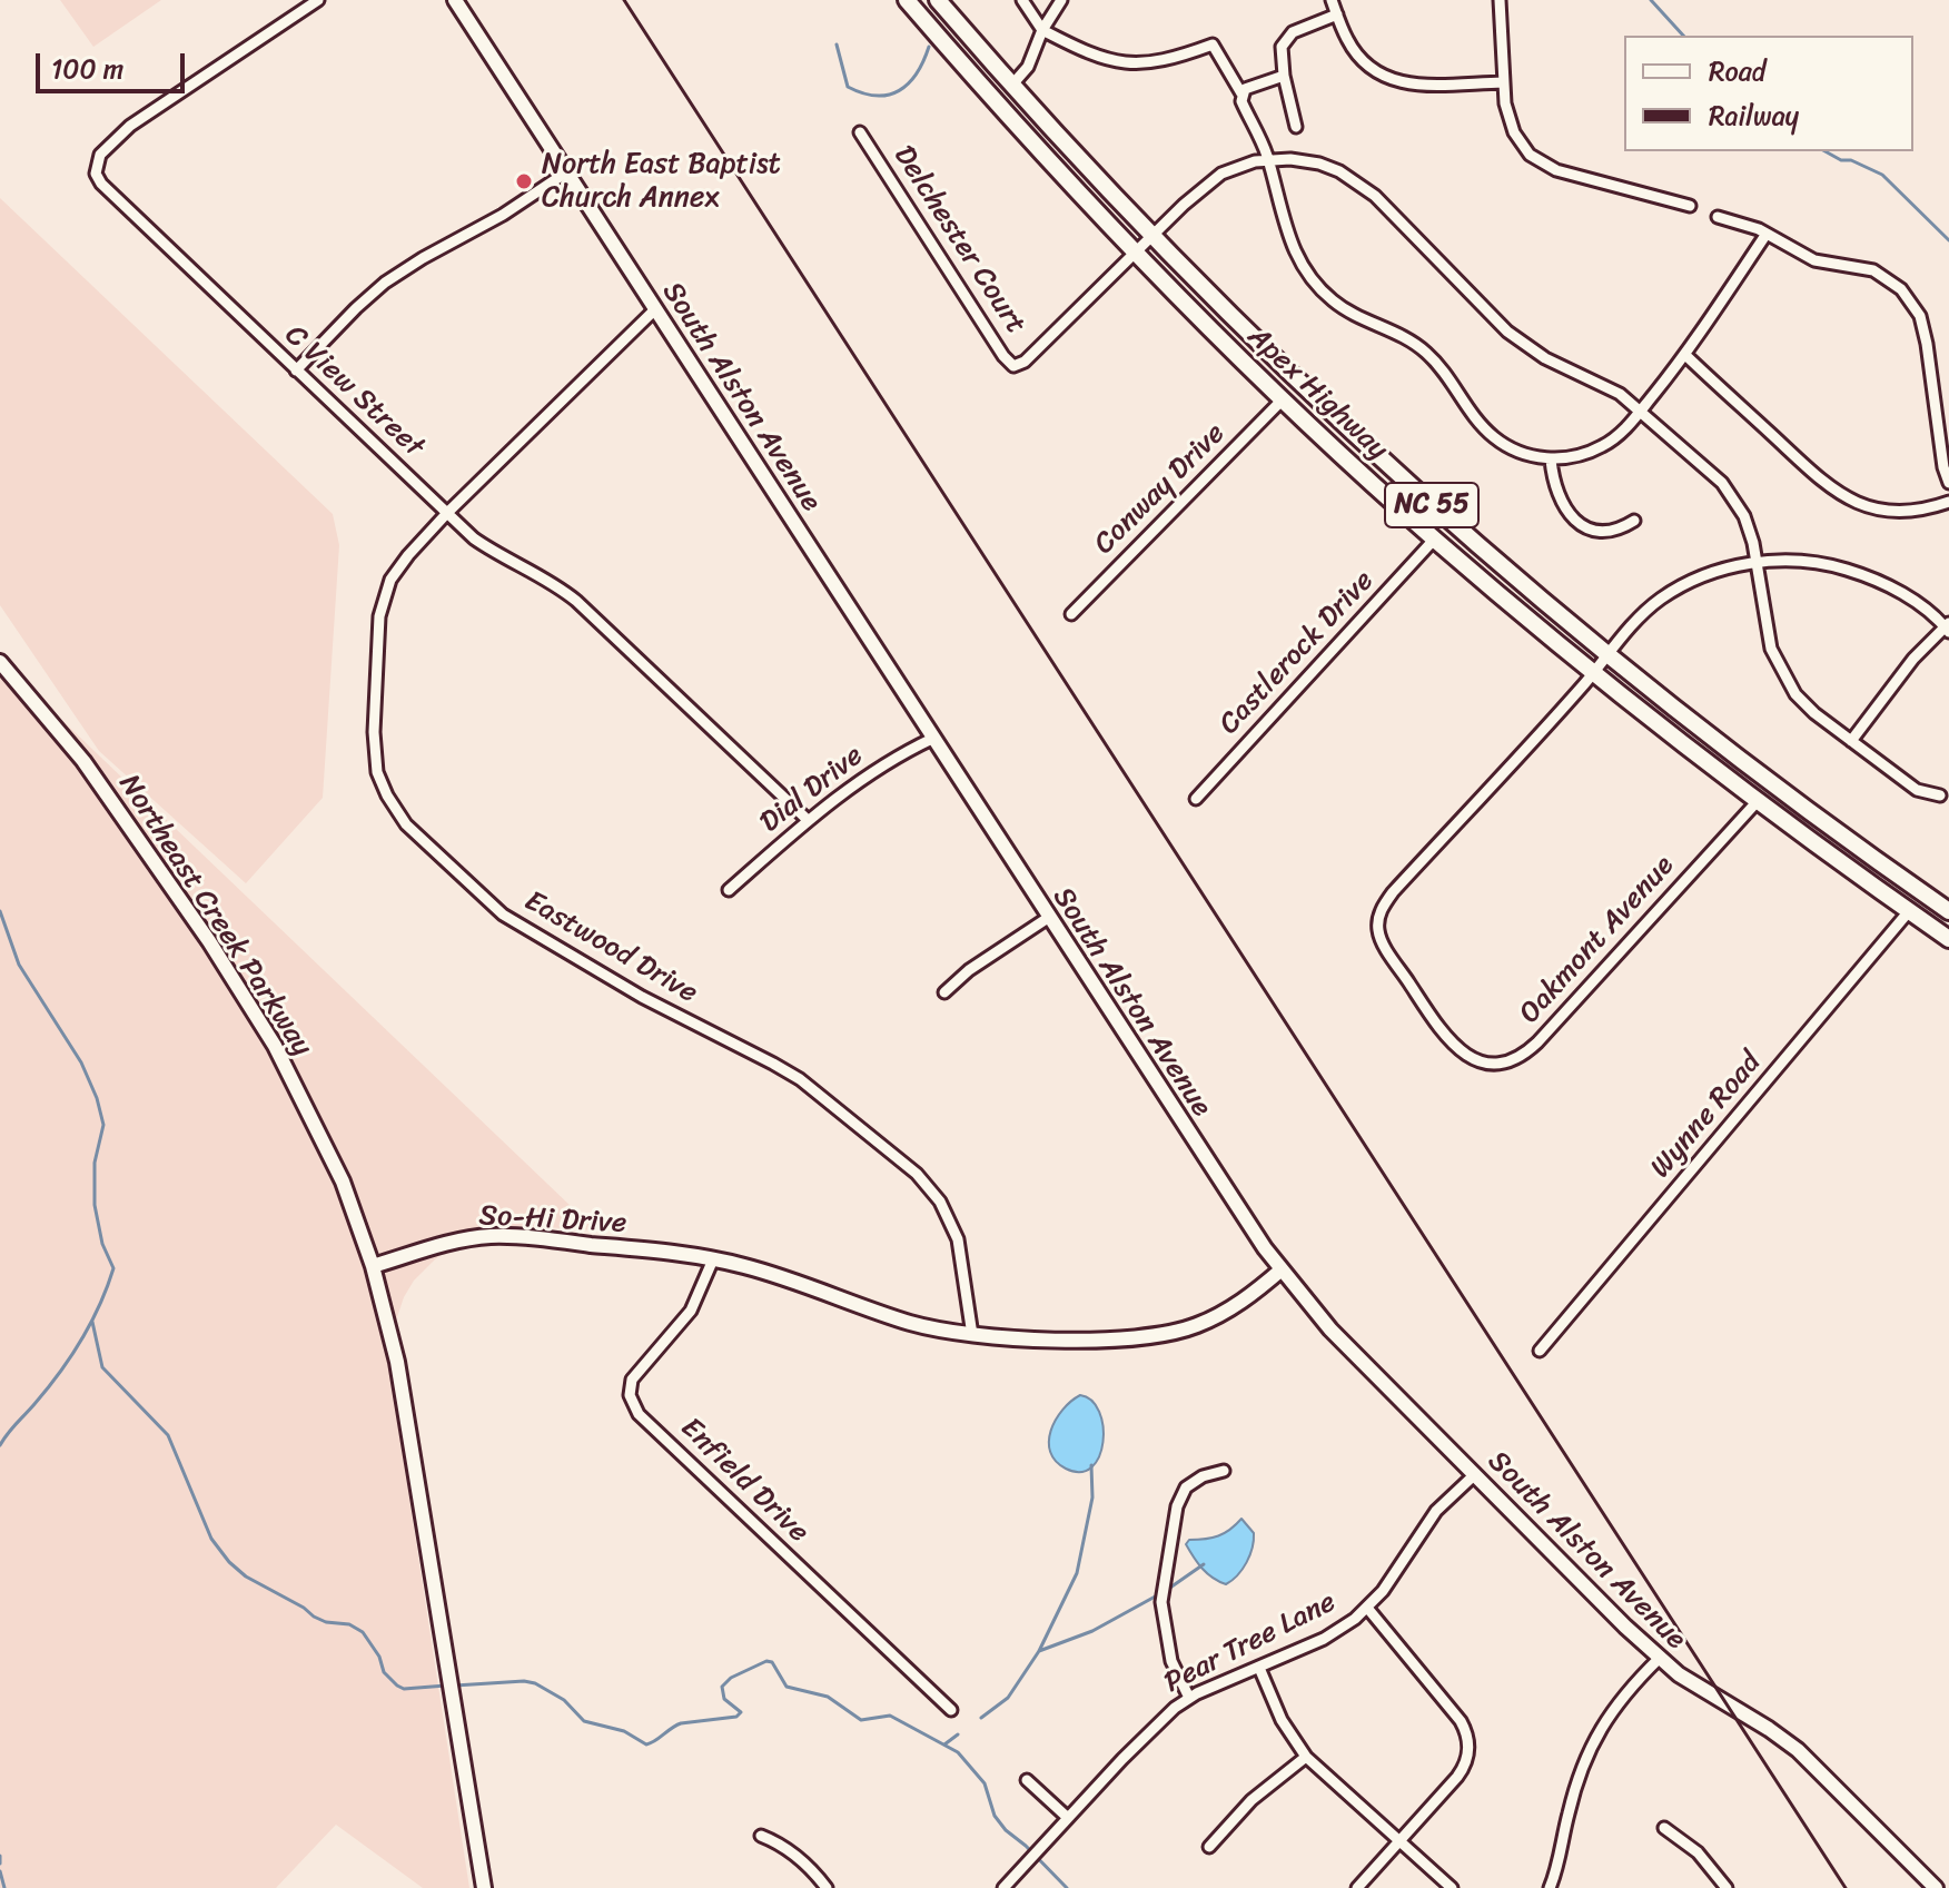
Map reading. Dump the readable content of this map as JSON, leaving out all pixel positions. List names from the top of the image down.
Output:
{
  "streets": {
    "main road": ["Apex Highway", "NC 55"],
    "street": [
      "Delchester Court",
      "C View Street",
      "South Alston Avenue",
      "Conway Drive",
      "Castlerock Drive",
      "Dial Drive",
      "Northeast Creek Parkway",
      "Oakmont Avenue",
      "Eastwood Drive",
      "Wynne Road",
      "So-Hi Drive",
      "Enfield Drive",
      "Pear Tree Lane"
    ]
  },
  "crossings": [
    ["Delchester Court", "Apex Highway"],
    ["C View Street", "Dial Drive"],
    ["C View Street", "Eastwood Drive"],
    ["Apex Highway", "Conway Drive"],
    ["Apex Highway", "Castlerock Drive"],
    ["Apex Highway", "Oakmont Avenue"],
    ["Apex Highway", "Wynne Road"],
    ["South Alston Avenue", "Dial Drive"],
    ["South Alston Avenue", "Eastwood Drive"],
    ["South Alston Avenue", "So-Hi Drive"],
    ["South Alston Avenue", "Pear Tree Lane"],
    ["Northeast Creek Parkway", "So-Hi Drive"],
    ["Eastwood Drive", "So-Hi Drive"],
    ["So-Hi Drive", "Enfield Drive"]
  ],
  "places": ["North East Baptist Church Annex"],
  "legend": ["Road", "Railway"],
  "scale_bar": "100 m"
}
